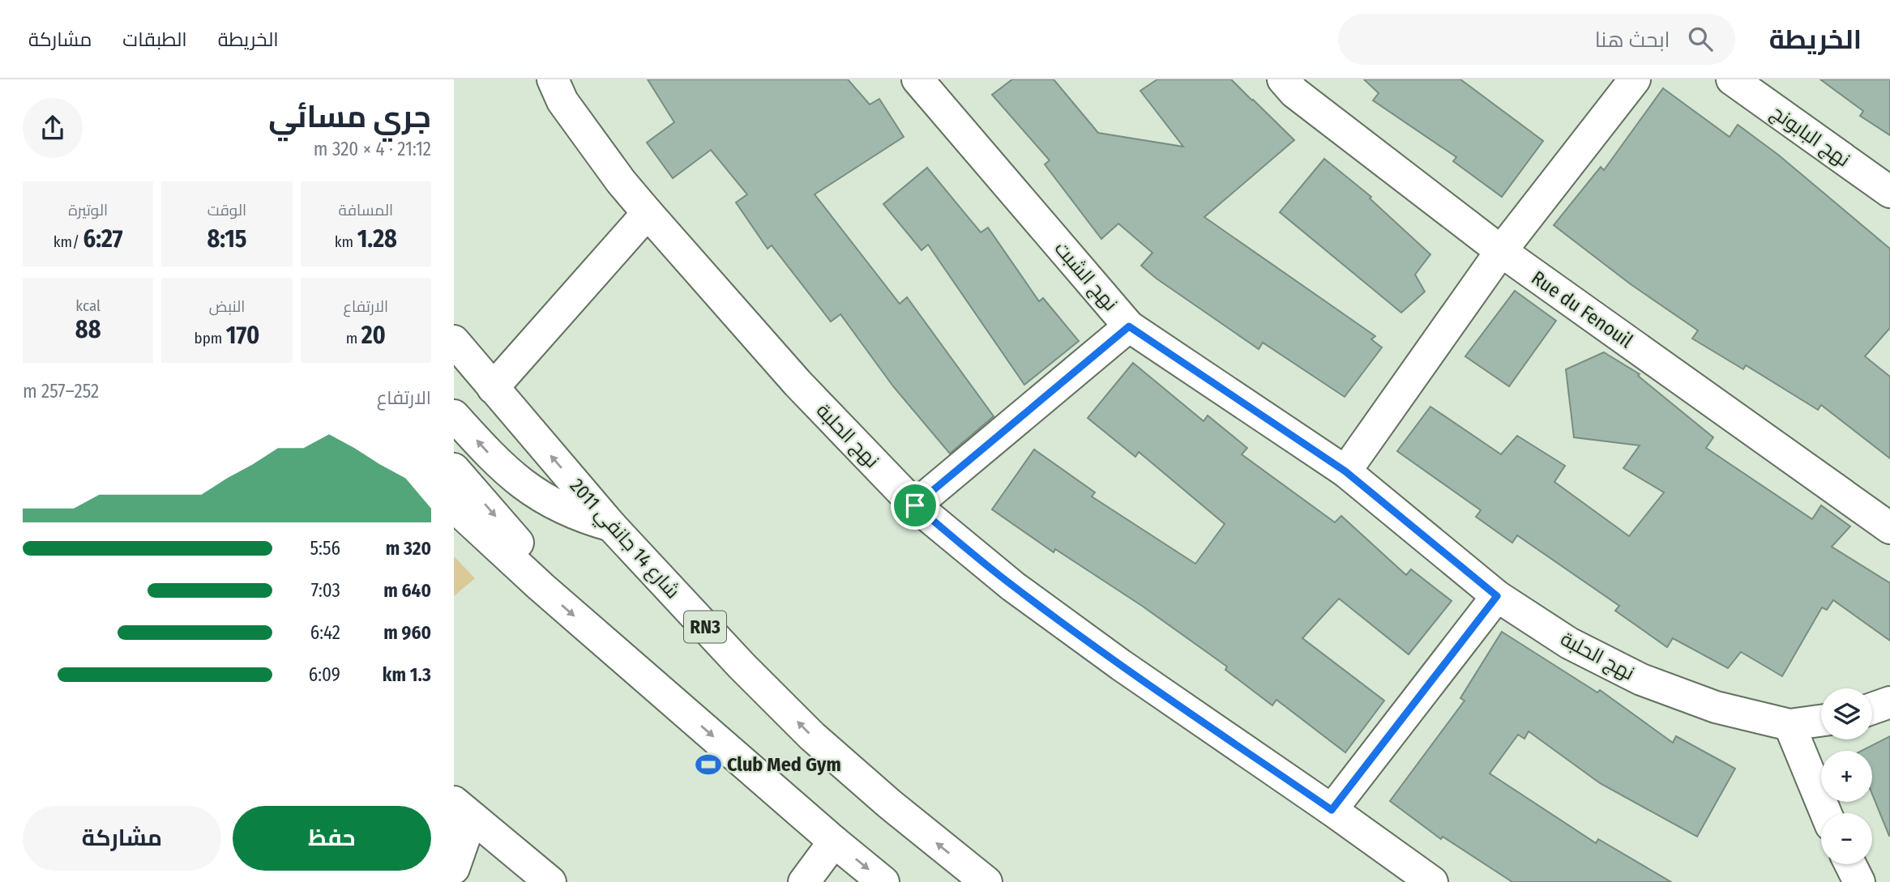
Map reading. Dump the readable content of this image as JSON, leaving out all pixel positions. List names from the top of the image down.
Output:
{
  "streets": {
    "main road": [
      "نهج البابونج",
      "نهج الشبت",
      "Rue du Fenouil",
      "نهج الحلبة",
      "شارع 14 جانفي 2011",
      "RN3"
    ]
  },
  "crossings": [
    ["نهج الشبت", "نهج الحلبة"]
  ],
  "places": {
    "sports": ["Club Med Gym"]
  },
  "page": {
    "header": "الخريطة",
    "search": "ابحث هنا",
    "nav": ["الخريطة", "الطبقات", "مشاركة"],
    "heading": ["جري مسائي", "21:12 · 4 × 320 m"],
    "stats": [
      ["المسافة", "1.28 km"],
      ["الوقت", "8:15"],
      ["الوتيرة", "6:27 /km"],
      ["الارتفاع", "20 m"],
      ["النبض", "170 bpm"],
      ["kcal", "88"]
    ],
    "chart": ["الارتفاع", "252–257 m"],
    "list": [
      {
        "name": "320 m",
        "note": "5:56"
      },
      {
        "name": "640 m",
        "note": "7:03"
      },
      {
        "name": "960 m",
        "note": "6:42"
      },
      {
        "name": "1.3 km",
        "note": "6:09"
      }
    ],
    "map_buttons": ["+", "−"],
    "buttons": ["حفظ", "مشاركة"]
  }
}
